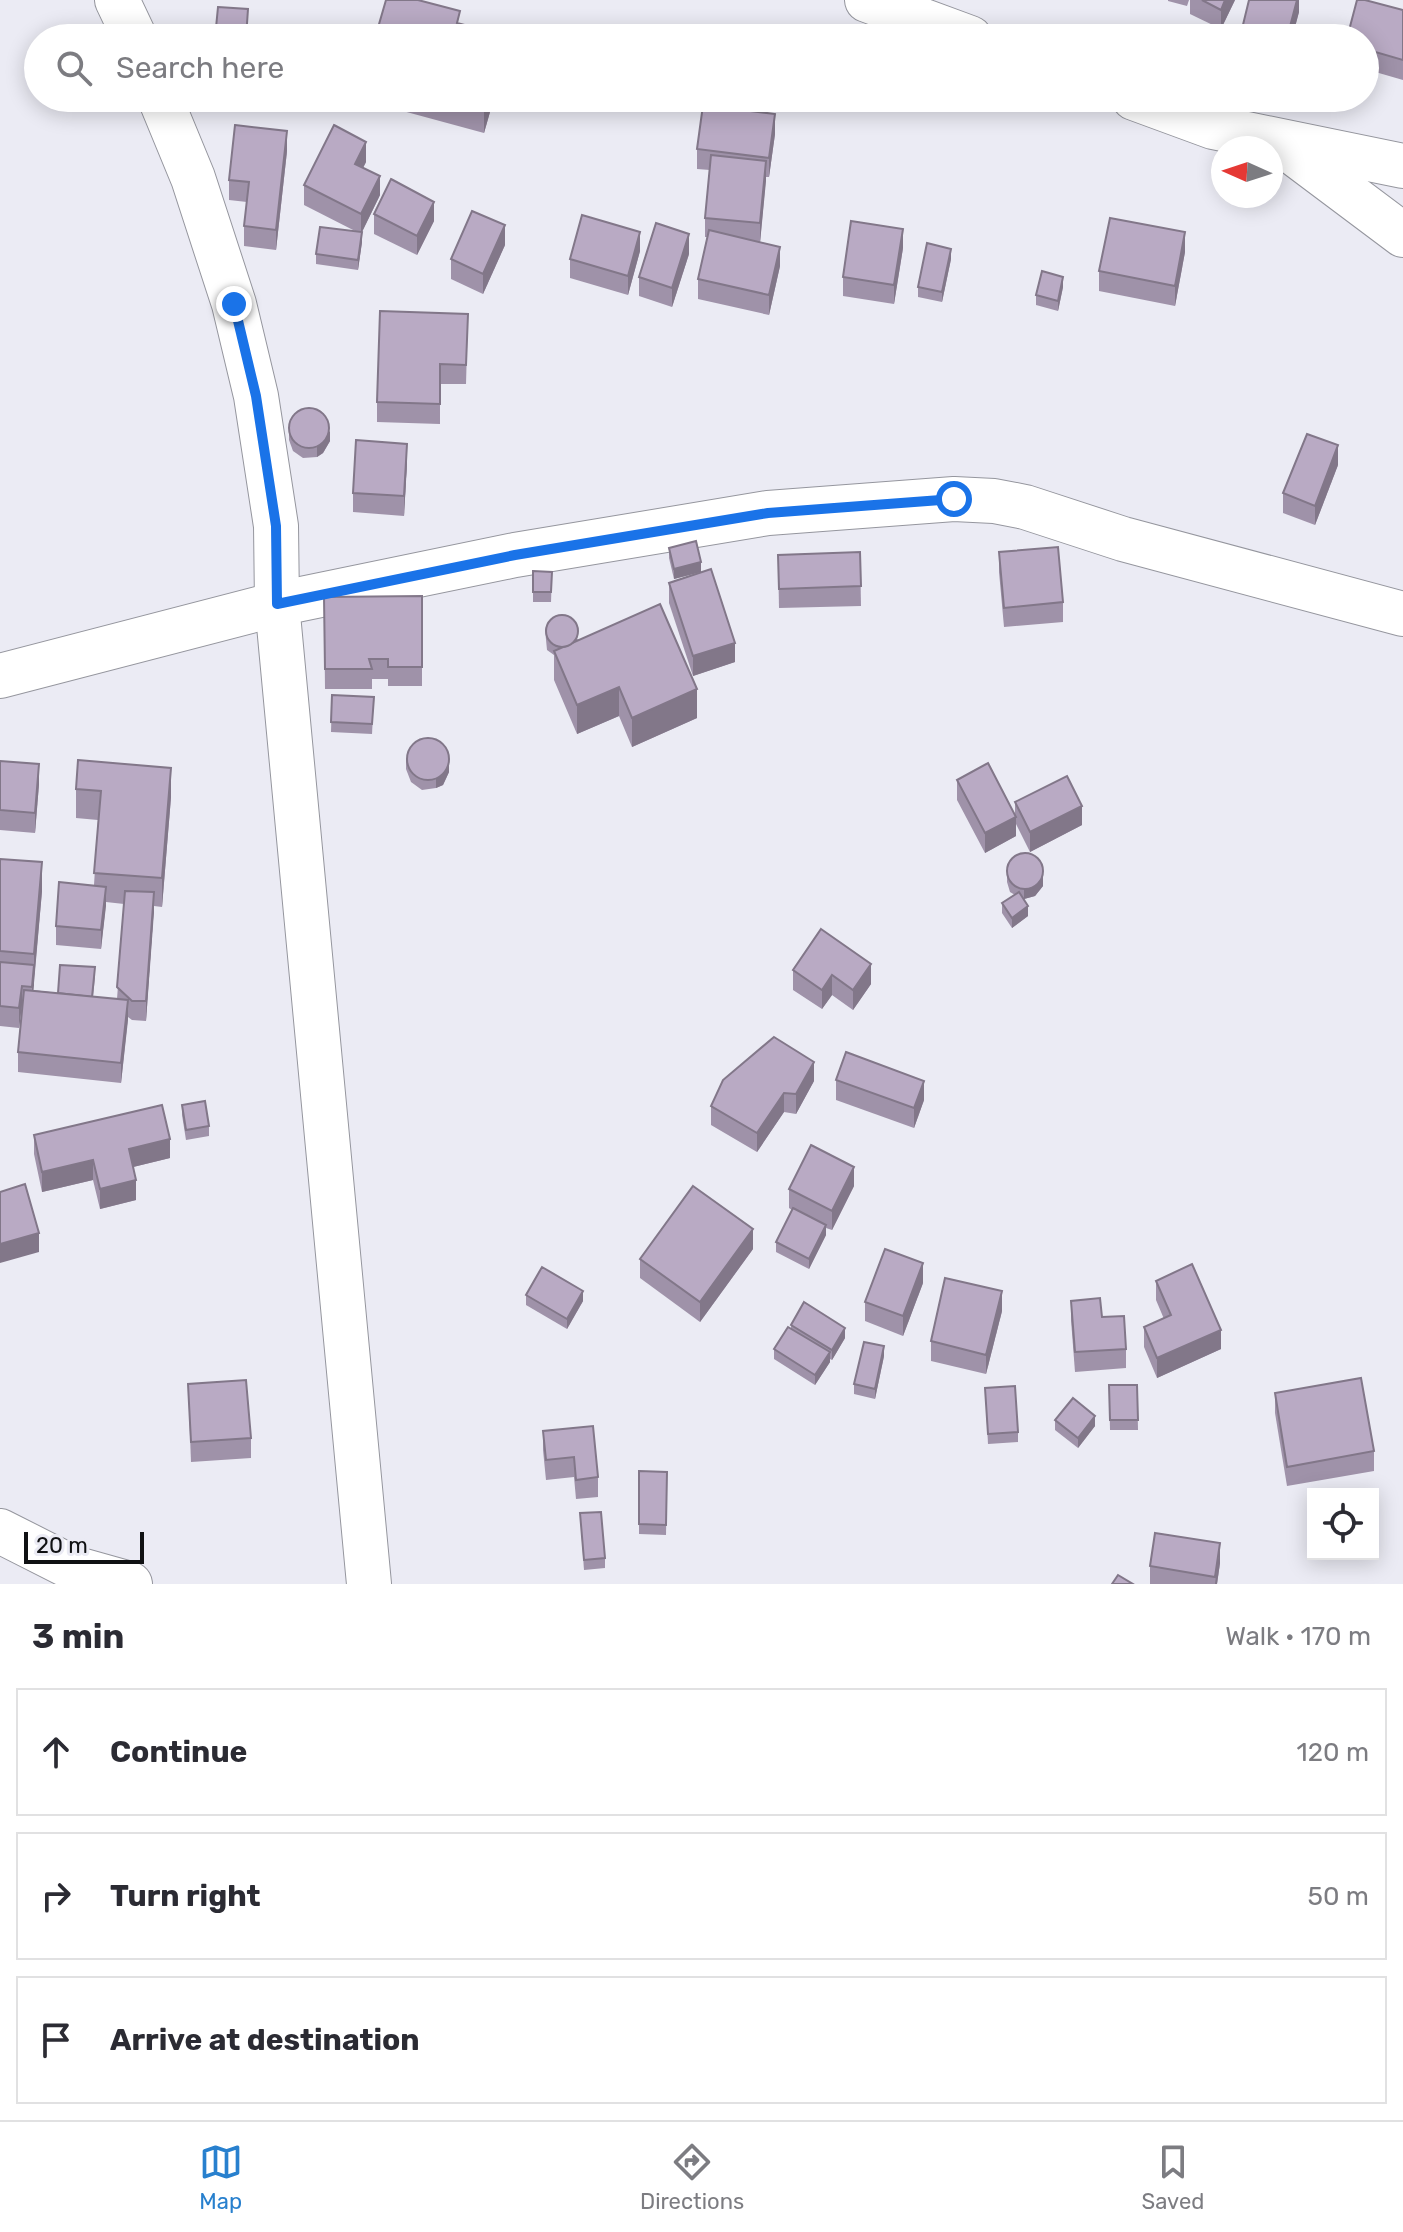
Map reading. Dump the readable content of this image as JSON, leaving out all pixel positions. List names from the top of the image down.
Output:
{
  "scale_bar": "20 m",
  "north": "left",
  "page": {
    "search": "Search here",
    "scale": "20 m",
    "heading": ["3 min", "Walk · 170 m"],
    "list": [
      ["Continue", "120 m"],
      ["Turn right", "50 m"],
      "Arrive at destination"
    ],
    "nav": ["Map", "Directions", "Saved"]
  }
}
